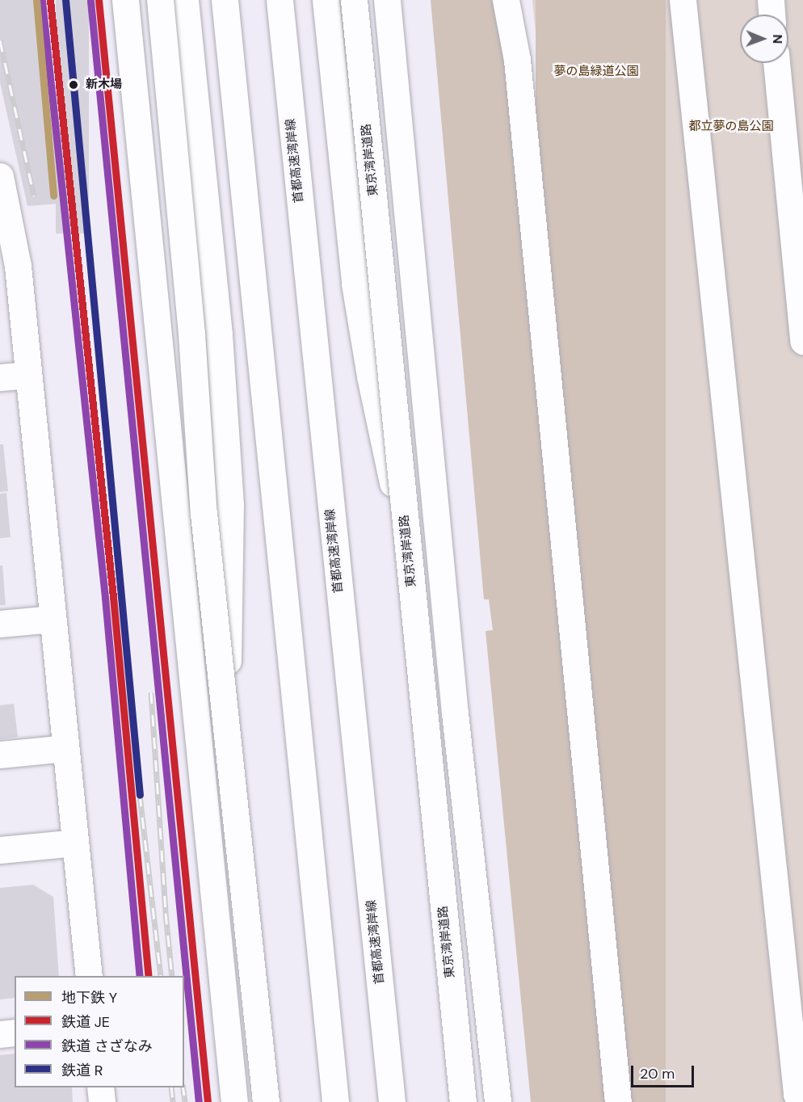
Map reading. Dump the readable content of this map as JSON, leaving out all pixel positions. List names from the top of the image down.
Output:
{
  "streets": {
    "main road": ["東京湾岸道路", "首都高速湾岸線"]
  },
  "parks": ["夢の島緑道公園", "都立夢の島公園"],
  "places": ["新木場"],
  "lines": [
    "metro line Y",
    "rail line JE",
    "rail line R",
    "rail line さざなみ"
  ],
  "legend": [
    "地下鉄 Y",
    "鉄道 JE",
    "鉄道 さざなみ",
    "鉄道 R"
  ],
  "scale_bar": "20 m",
  "north": "right"
}
